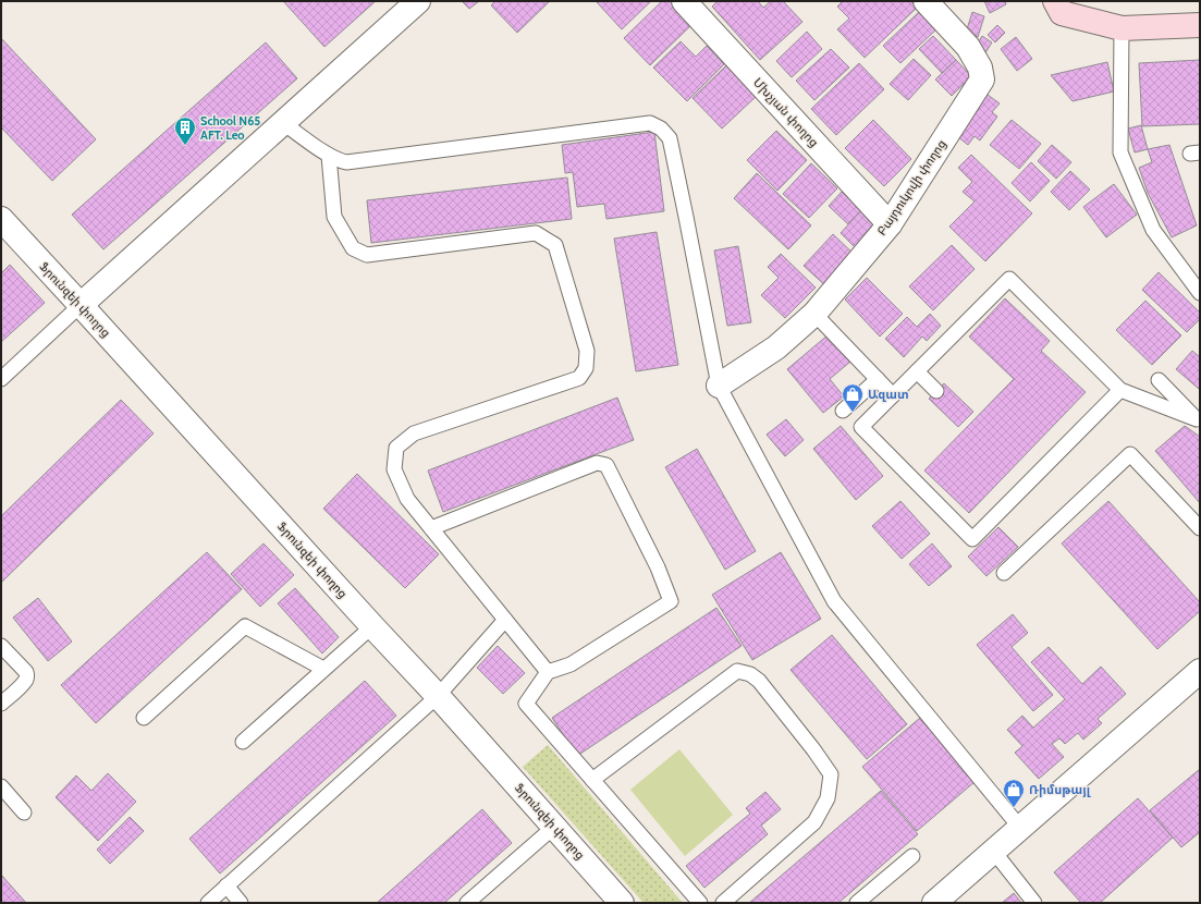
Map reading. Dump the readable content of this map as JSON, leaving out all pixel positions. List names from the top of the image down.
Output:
{
  "streets": {
    "street": ["Մխչյան փողոց", "Բայդուկովի փողոց", "Ֆրունզեի փողոց"]
  },
  "crossings": [
    ["Մխչյան փողոց", "Բայդուկովի փողոց"]
  ],
  "places": {
    "building": ["School N65 AFT. Leo"],
    "shop": ["Ազատ", "Ռիմսթայլ"]
  }
}
